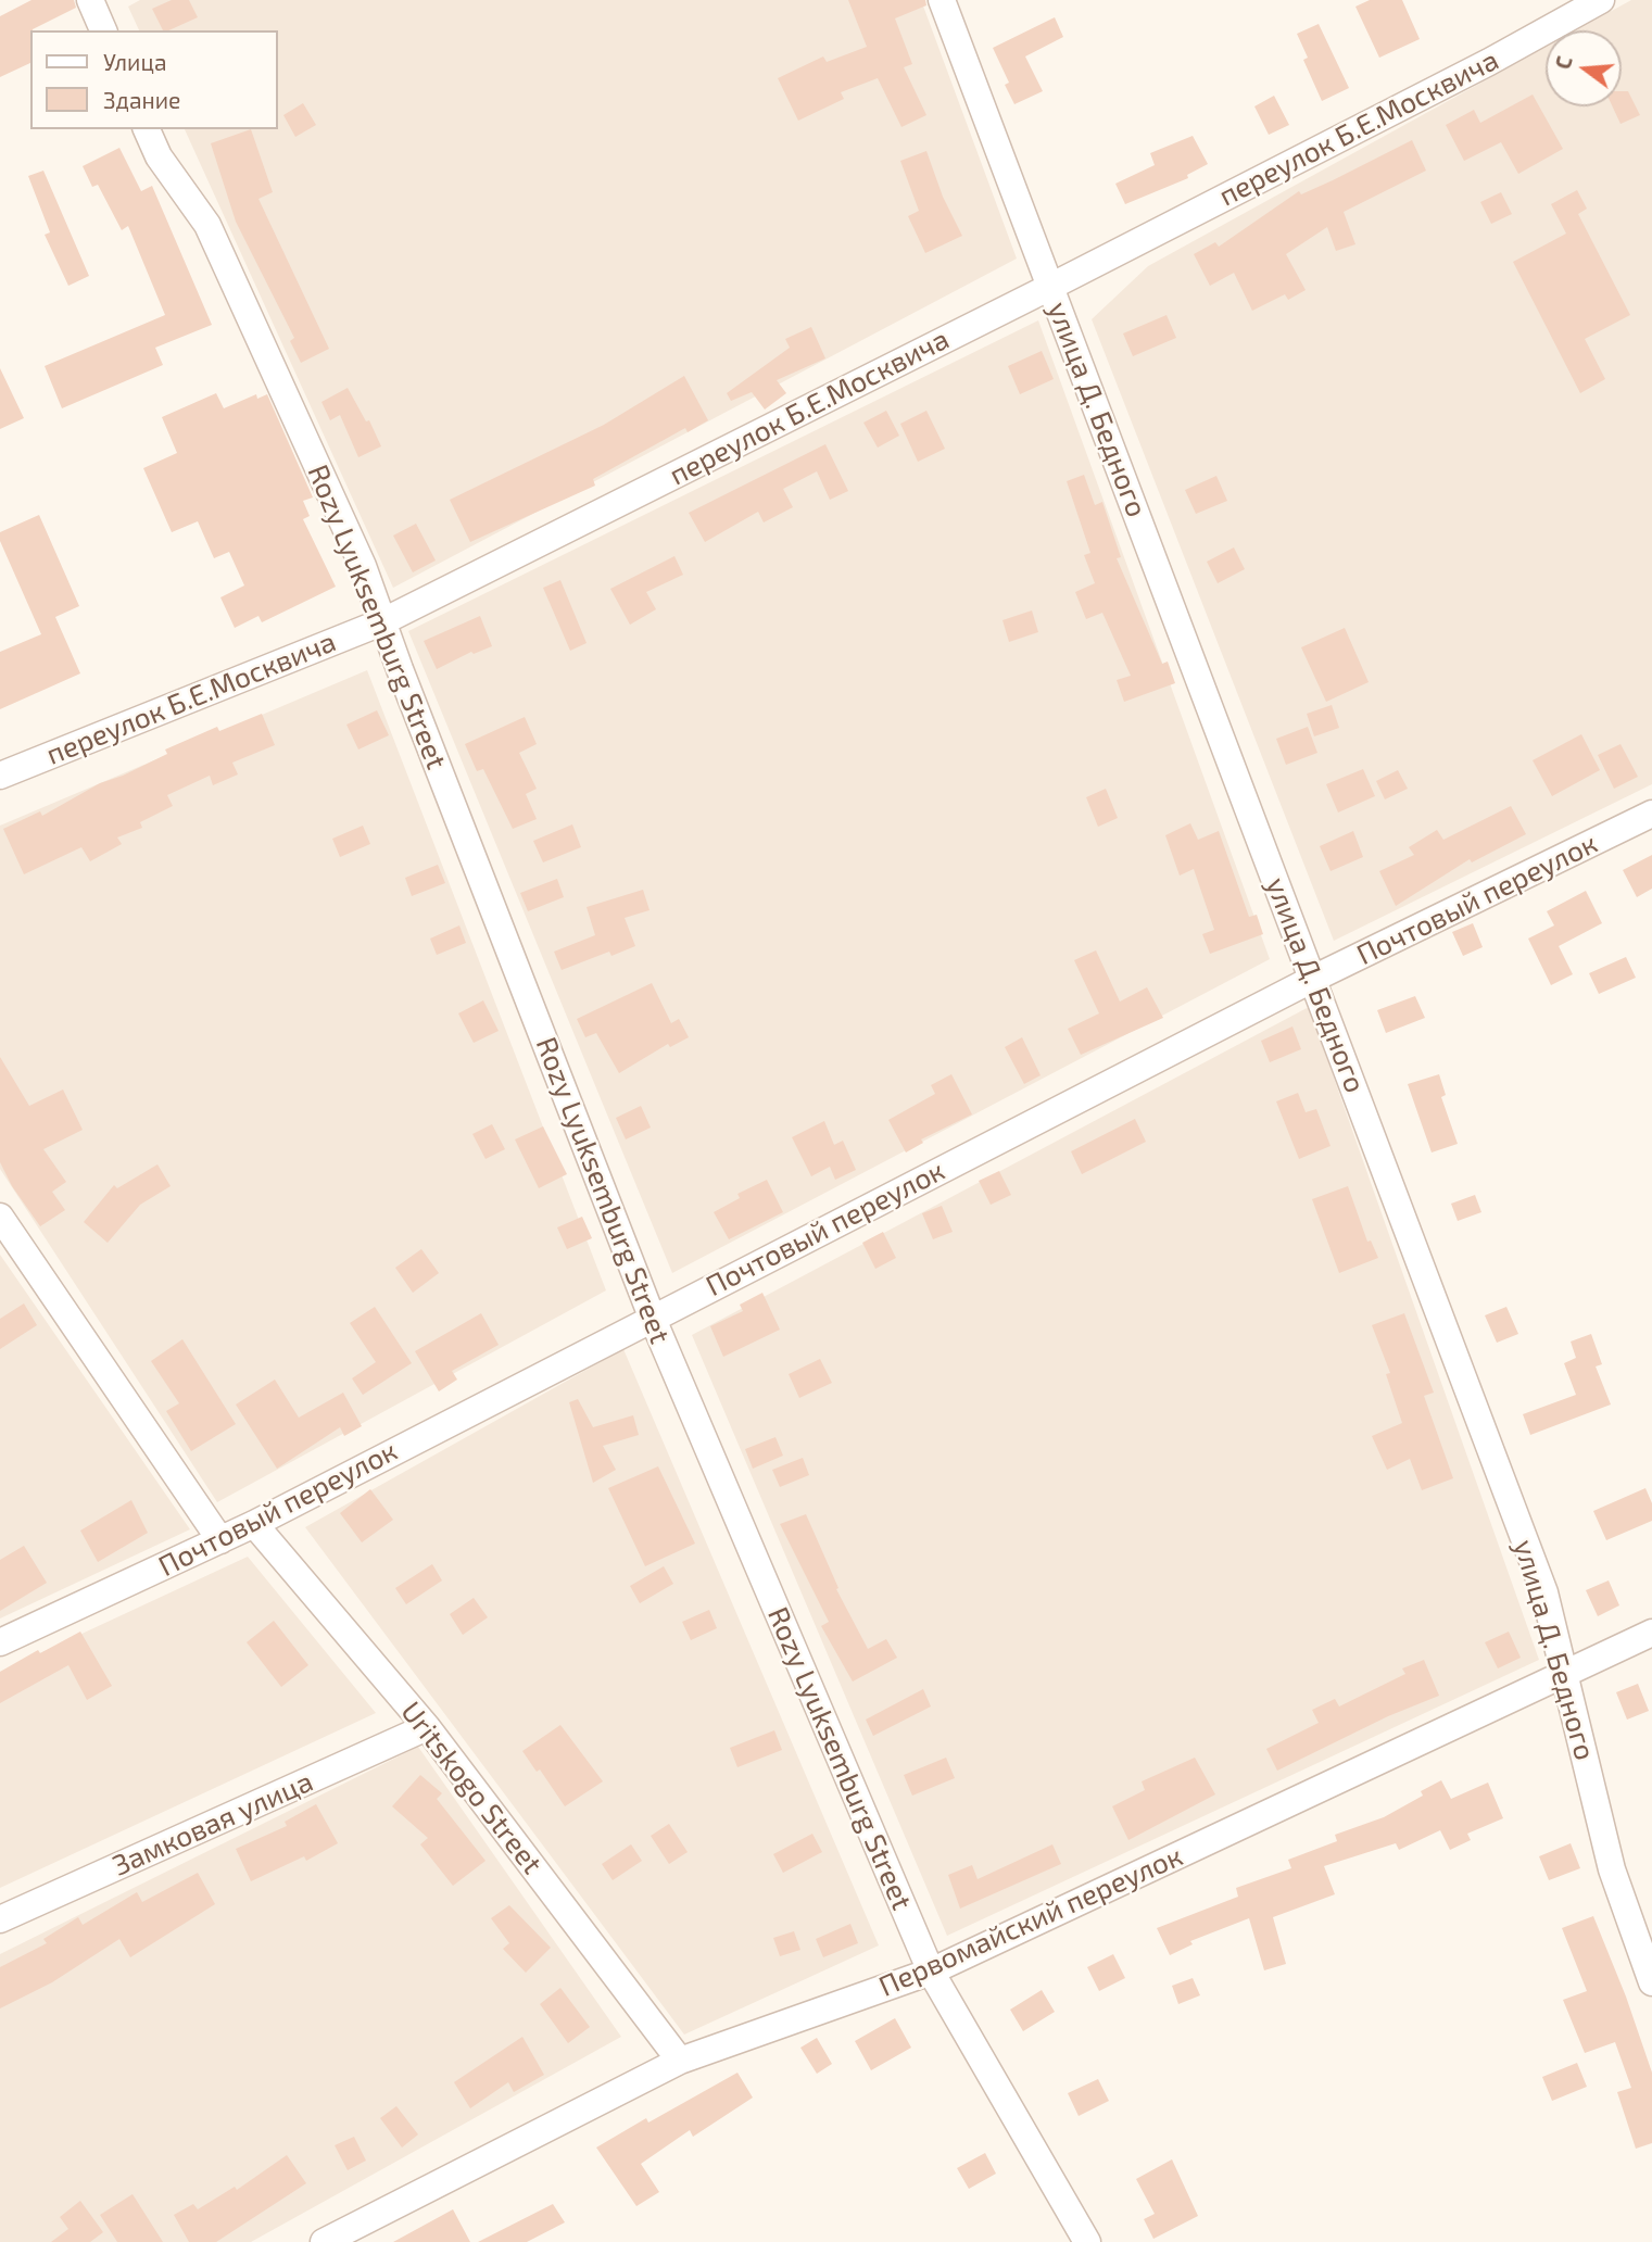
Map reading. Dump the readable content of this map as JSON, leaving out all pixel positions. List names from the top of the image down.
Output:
{
  "streets": {
    "street": [
      "переулок Б.Е.Москвича",
      "улица Д. Бедного",
      "Rozy Lyuksemburg Street",
      "Почтовый переулок",
      "Uritskogo Street",
      "Замковая улица",
      "Первомайский переулок"
    ]
  },
  "crossings": [
    ["переулок Б.Е.Москвича", "улица Д. Бедного"],
    ["переулок Б.Е.Москвича", "Rozy Lyuksemburg Street"],
    ["улица Д. Бедного", "Почтовый переулок"],
    ["улица Д. Бедного", "Первомайский переулок"],
    ["Rozy Lyuksemburg Street", "Почтовый переулок"],
    ["Rozy Lyuksemburg Street", "Первомайский переулок"],
    ["Почтовый переулок", "Uritskogo Street"],
    ["Uritskogo Street", "Замковая улица"],
    ["Uritskogo Street", "Первомайский переулок"]
  ],
  "legend": ["Улица", "Здание"],
  "north": "left"
}
